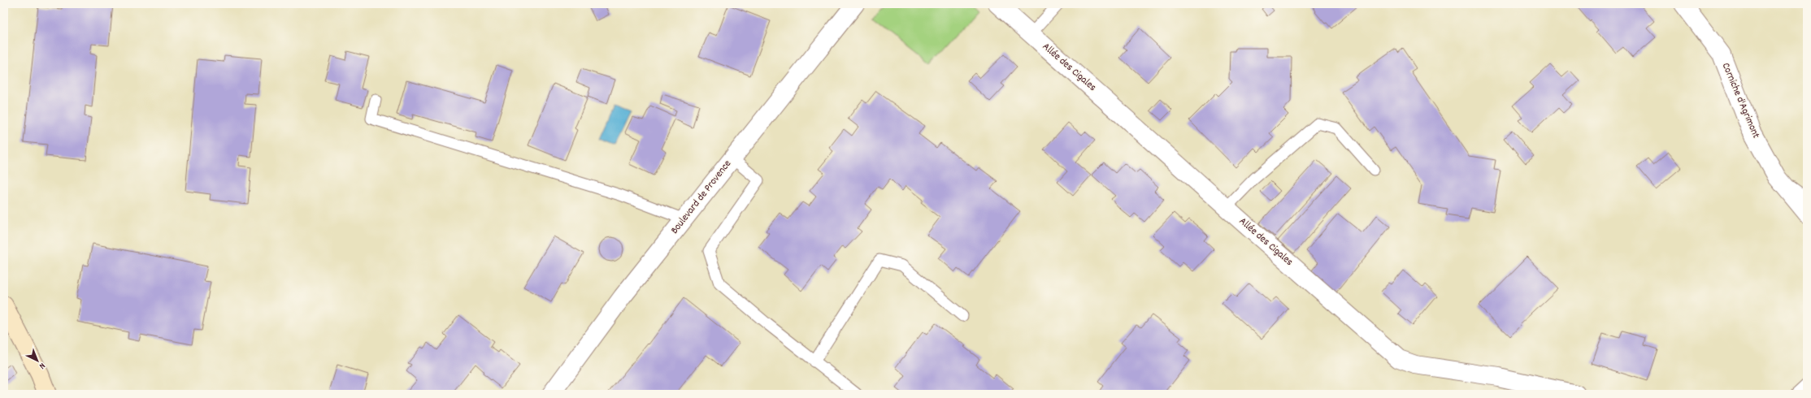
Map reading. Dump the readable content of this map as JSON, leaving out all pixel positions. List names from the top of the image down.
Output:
{
  "streets": {
    "street": ["Allée des Cigales", "Corniche d'Agrimont", "Boulevard de Provence"]
  },
  "north": "bottom right"
}
